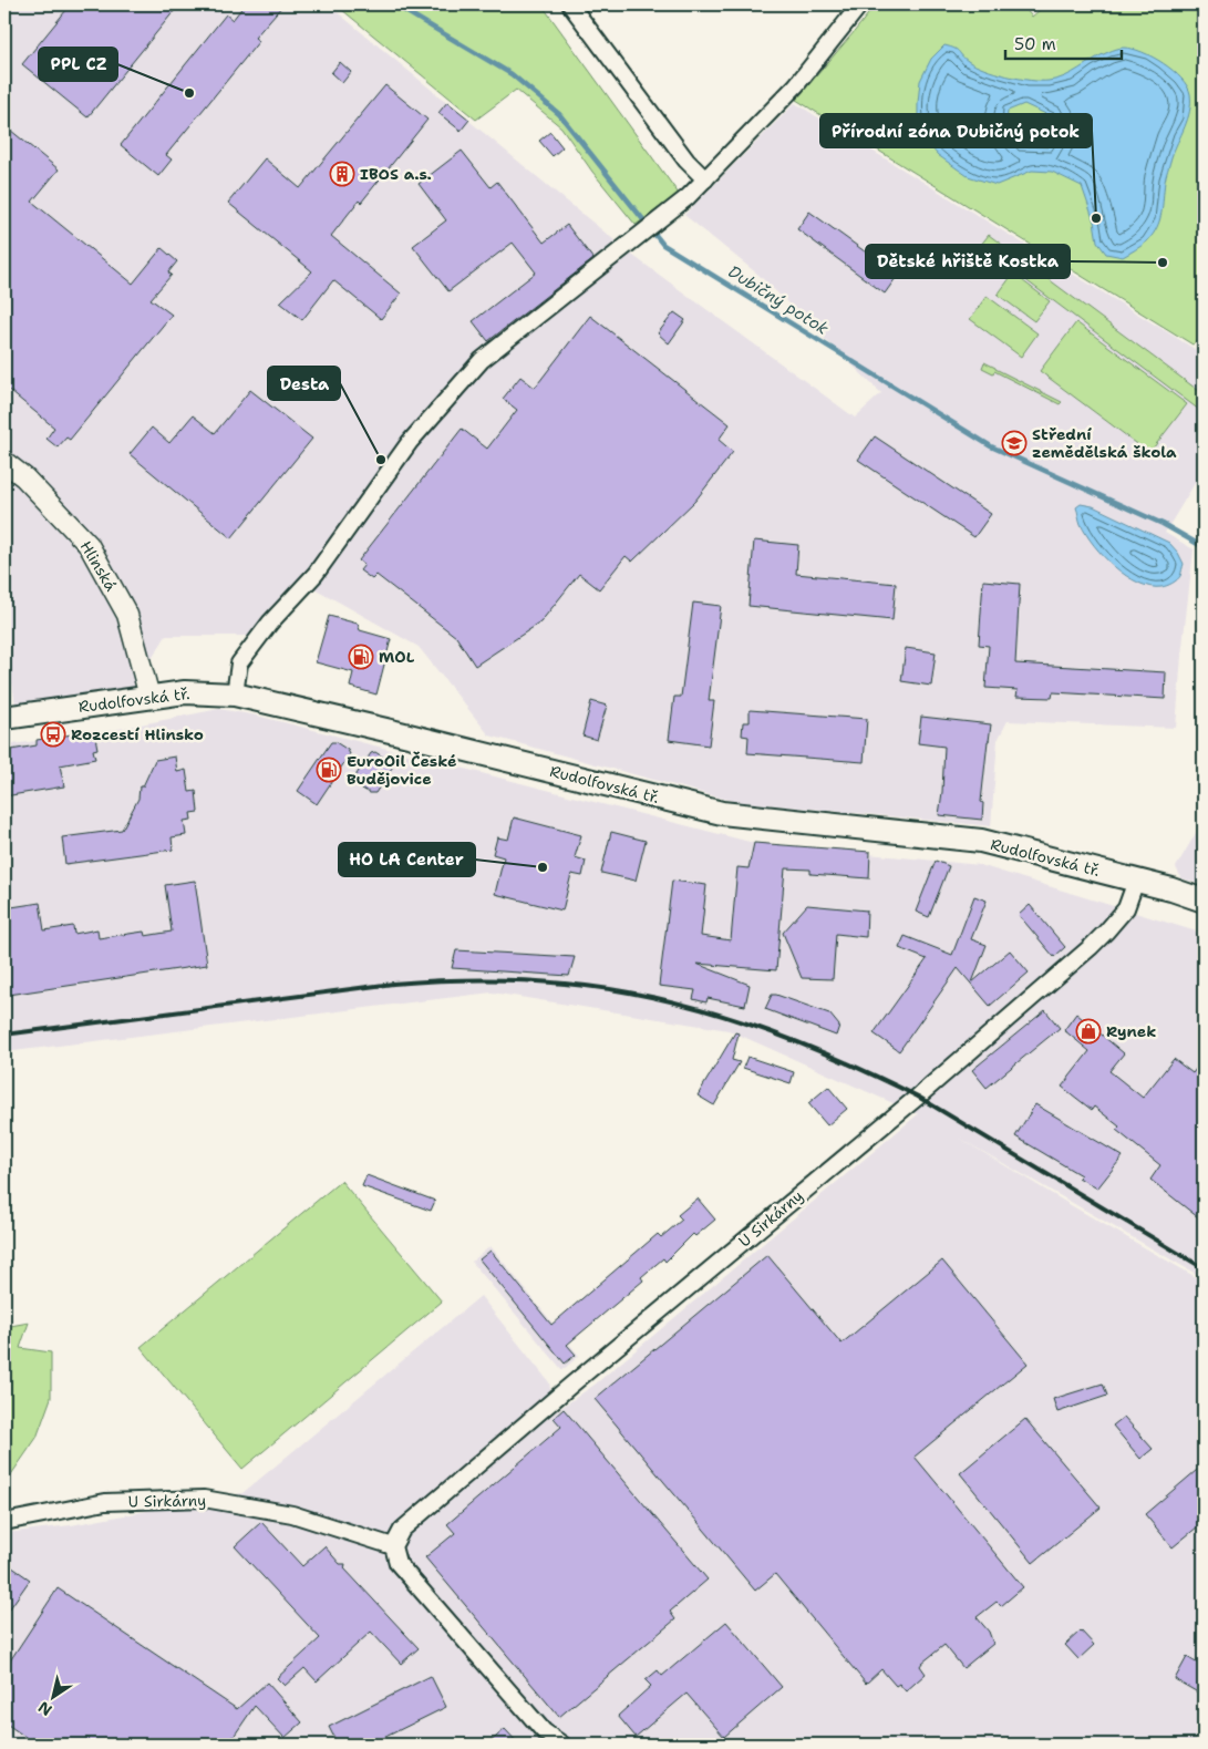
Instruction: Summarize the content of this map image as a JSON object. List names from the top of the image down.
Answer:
{
  "streets": {
    "main road": ["Rudolfovská tř."],
    "street": ["Hlinská", "U Sirkárny"]
  },
  "crossings": [
    ["Hlinská", "Rudolfovská tř."],
    ["Rudolfovská tř.", "U Sirkárny"]
  ],
  "water": ["Dubičný potok"],
  "places": {
    "other": [
      "PPL CZ",
      "Přírodní zóna Dubičný potok",
      "Dětské hřiště Kostka",
      "Desta",
      "HO LA Center"
    ],
    "building": ["IBOS a.s."],
    "school or university": ["Střední zemědělská škola"],
    "fuel station": ["MOL", "EuroOil České Budějovice"],
    "bus stop": ["Rozcestí Hlinsko"],
    "shop": ["Rynek"]
  },
  "scale_bar": "50 m",
  "north": "bottom left"
}
